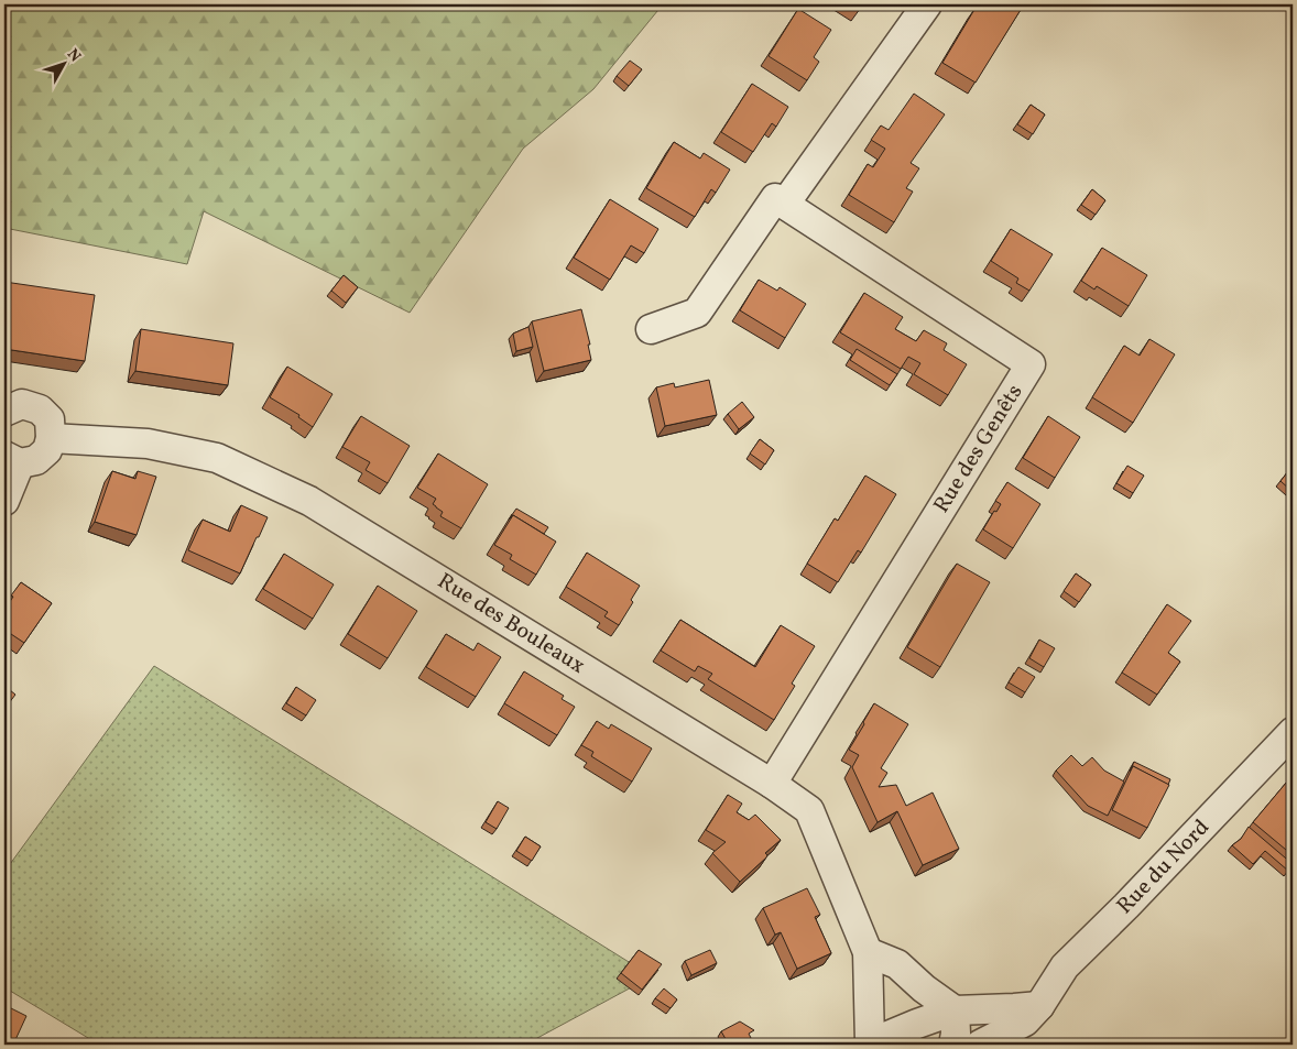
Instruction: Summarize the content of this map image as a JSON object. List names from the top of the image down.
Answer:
{
  "streets": {
    "street": ["Rue des Genêts", "Rue des Bouleaux", "Rue du Nord"]
  },
  "crossings": [
    ["Rue des Genêts", "Rue des Bouleaux"]
  ],
  "north": "top right"
}
